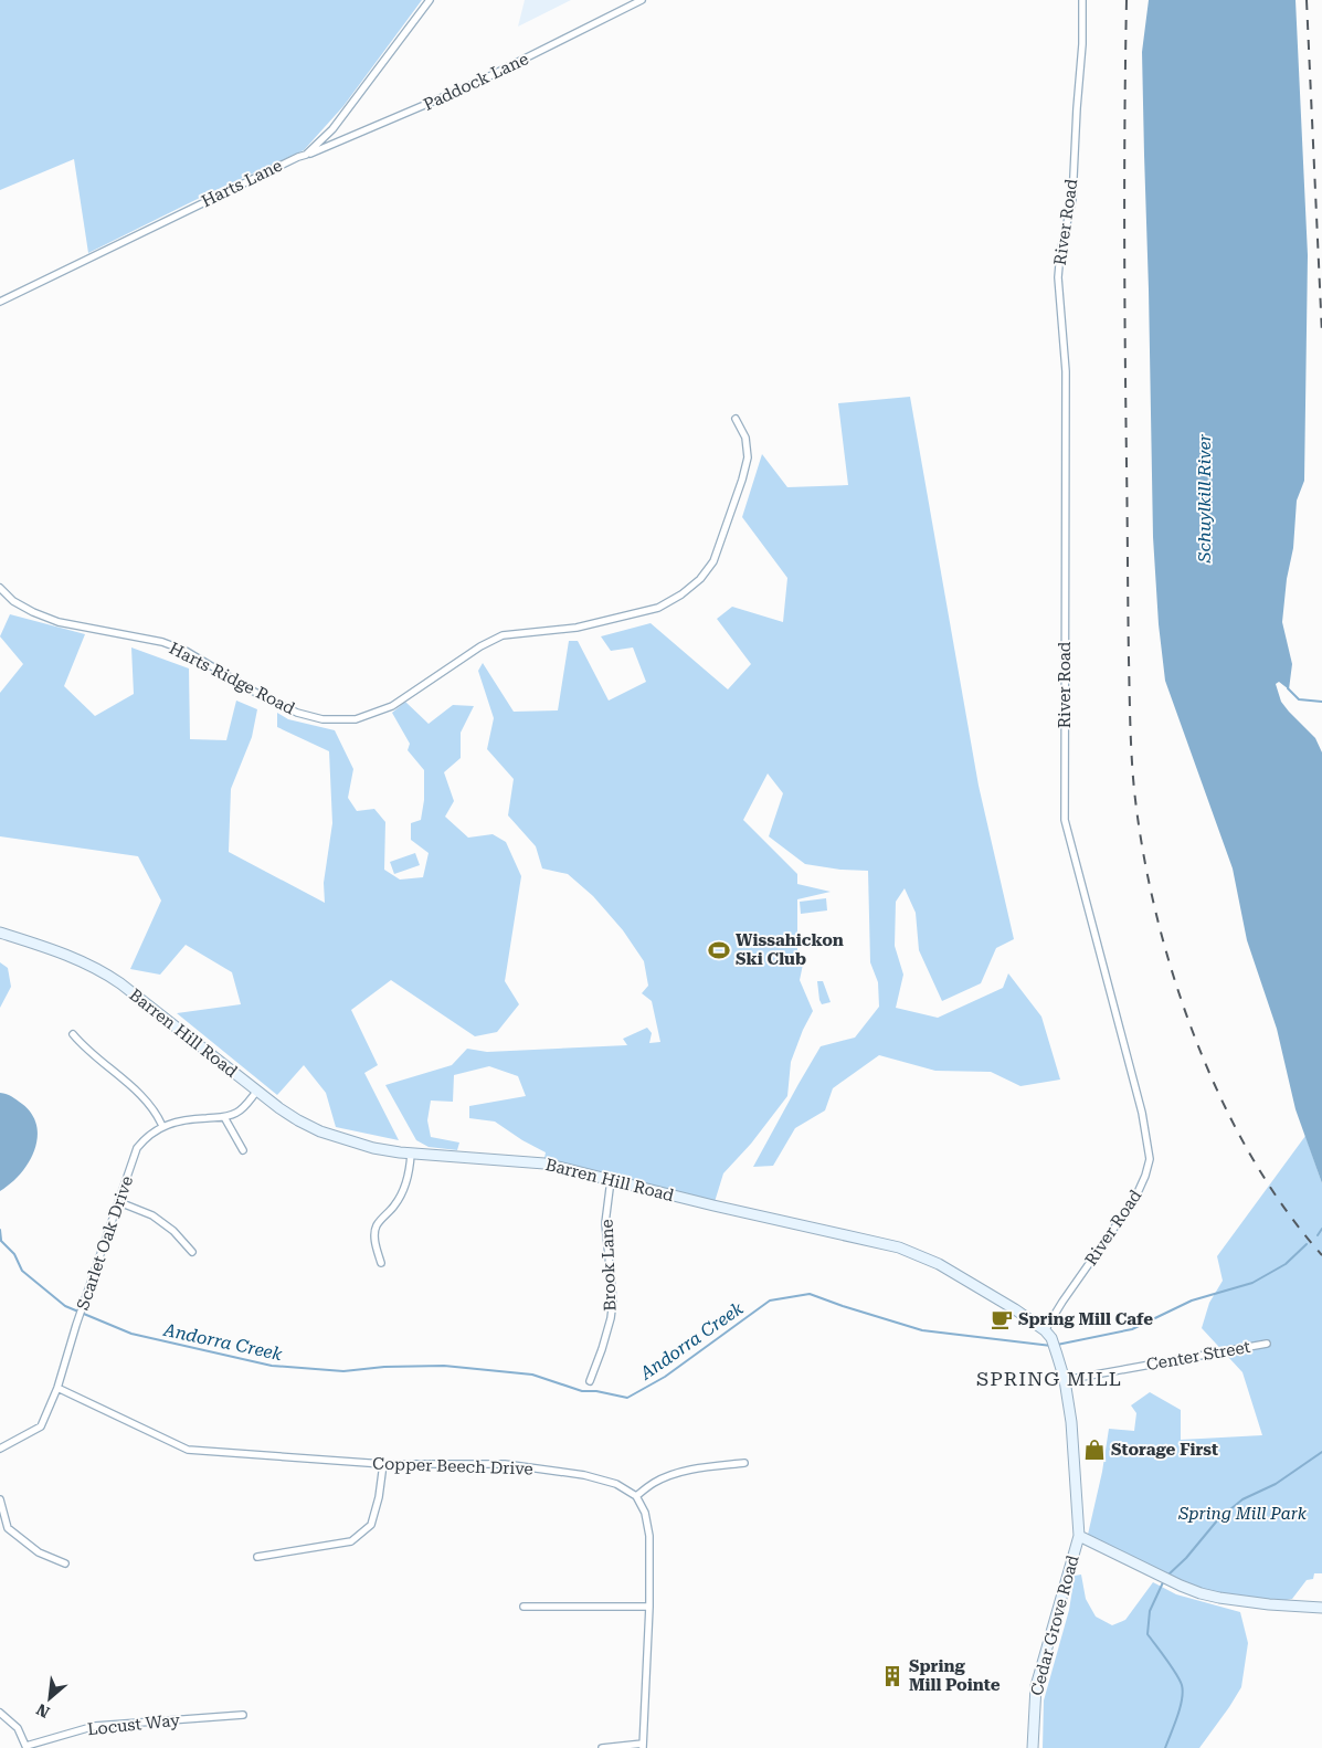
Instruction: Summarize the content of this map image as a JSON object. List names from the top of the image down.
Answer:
{
  "streets": {
    "street": [
      "Paddock Lane",
      "Harts Lane",
      "River Road",
      "Harts Ridge Road",
      "Barren Hill Road",
      "Scarlet Oak Drive",
      "Brook Lane",
      "Center Street",
      "Copper Beech Drive",
      "Cedar Grove Road",
      "Locust Way"
    ]
  },
  "crossings": [
    ["Paddock Lane", "Harts Lane"],
    ["River Road", "Barren Hill Road"],
    ["Barren Hill Road", "Scarlet Oak Drive"],
    ["Barren Hill Road", "Brook Lane"],
    ["Barren Hill Road", "Center Street"],
    ["Barren Hill Road", "Cedar Grove Road"],
    ["Scarlet Oak Drive", "Copper Beech Drive"]
  ],
  "districts": ["SPRING MILL"],
  "water": ["Schuylkill River", "Andorra Creek"],
  "parks": ["Spring Mill Park"],
  "places": {
    "sports": ["Wissahickon Ski Club"],
    "cafe": ["Spring Mill Cafe"],
    "shop": ["Storage First"],
    "building": ["Spring Mill Pointe"]
  },
  "north": "bottom left"
}
